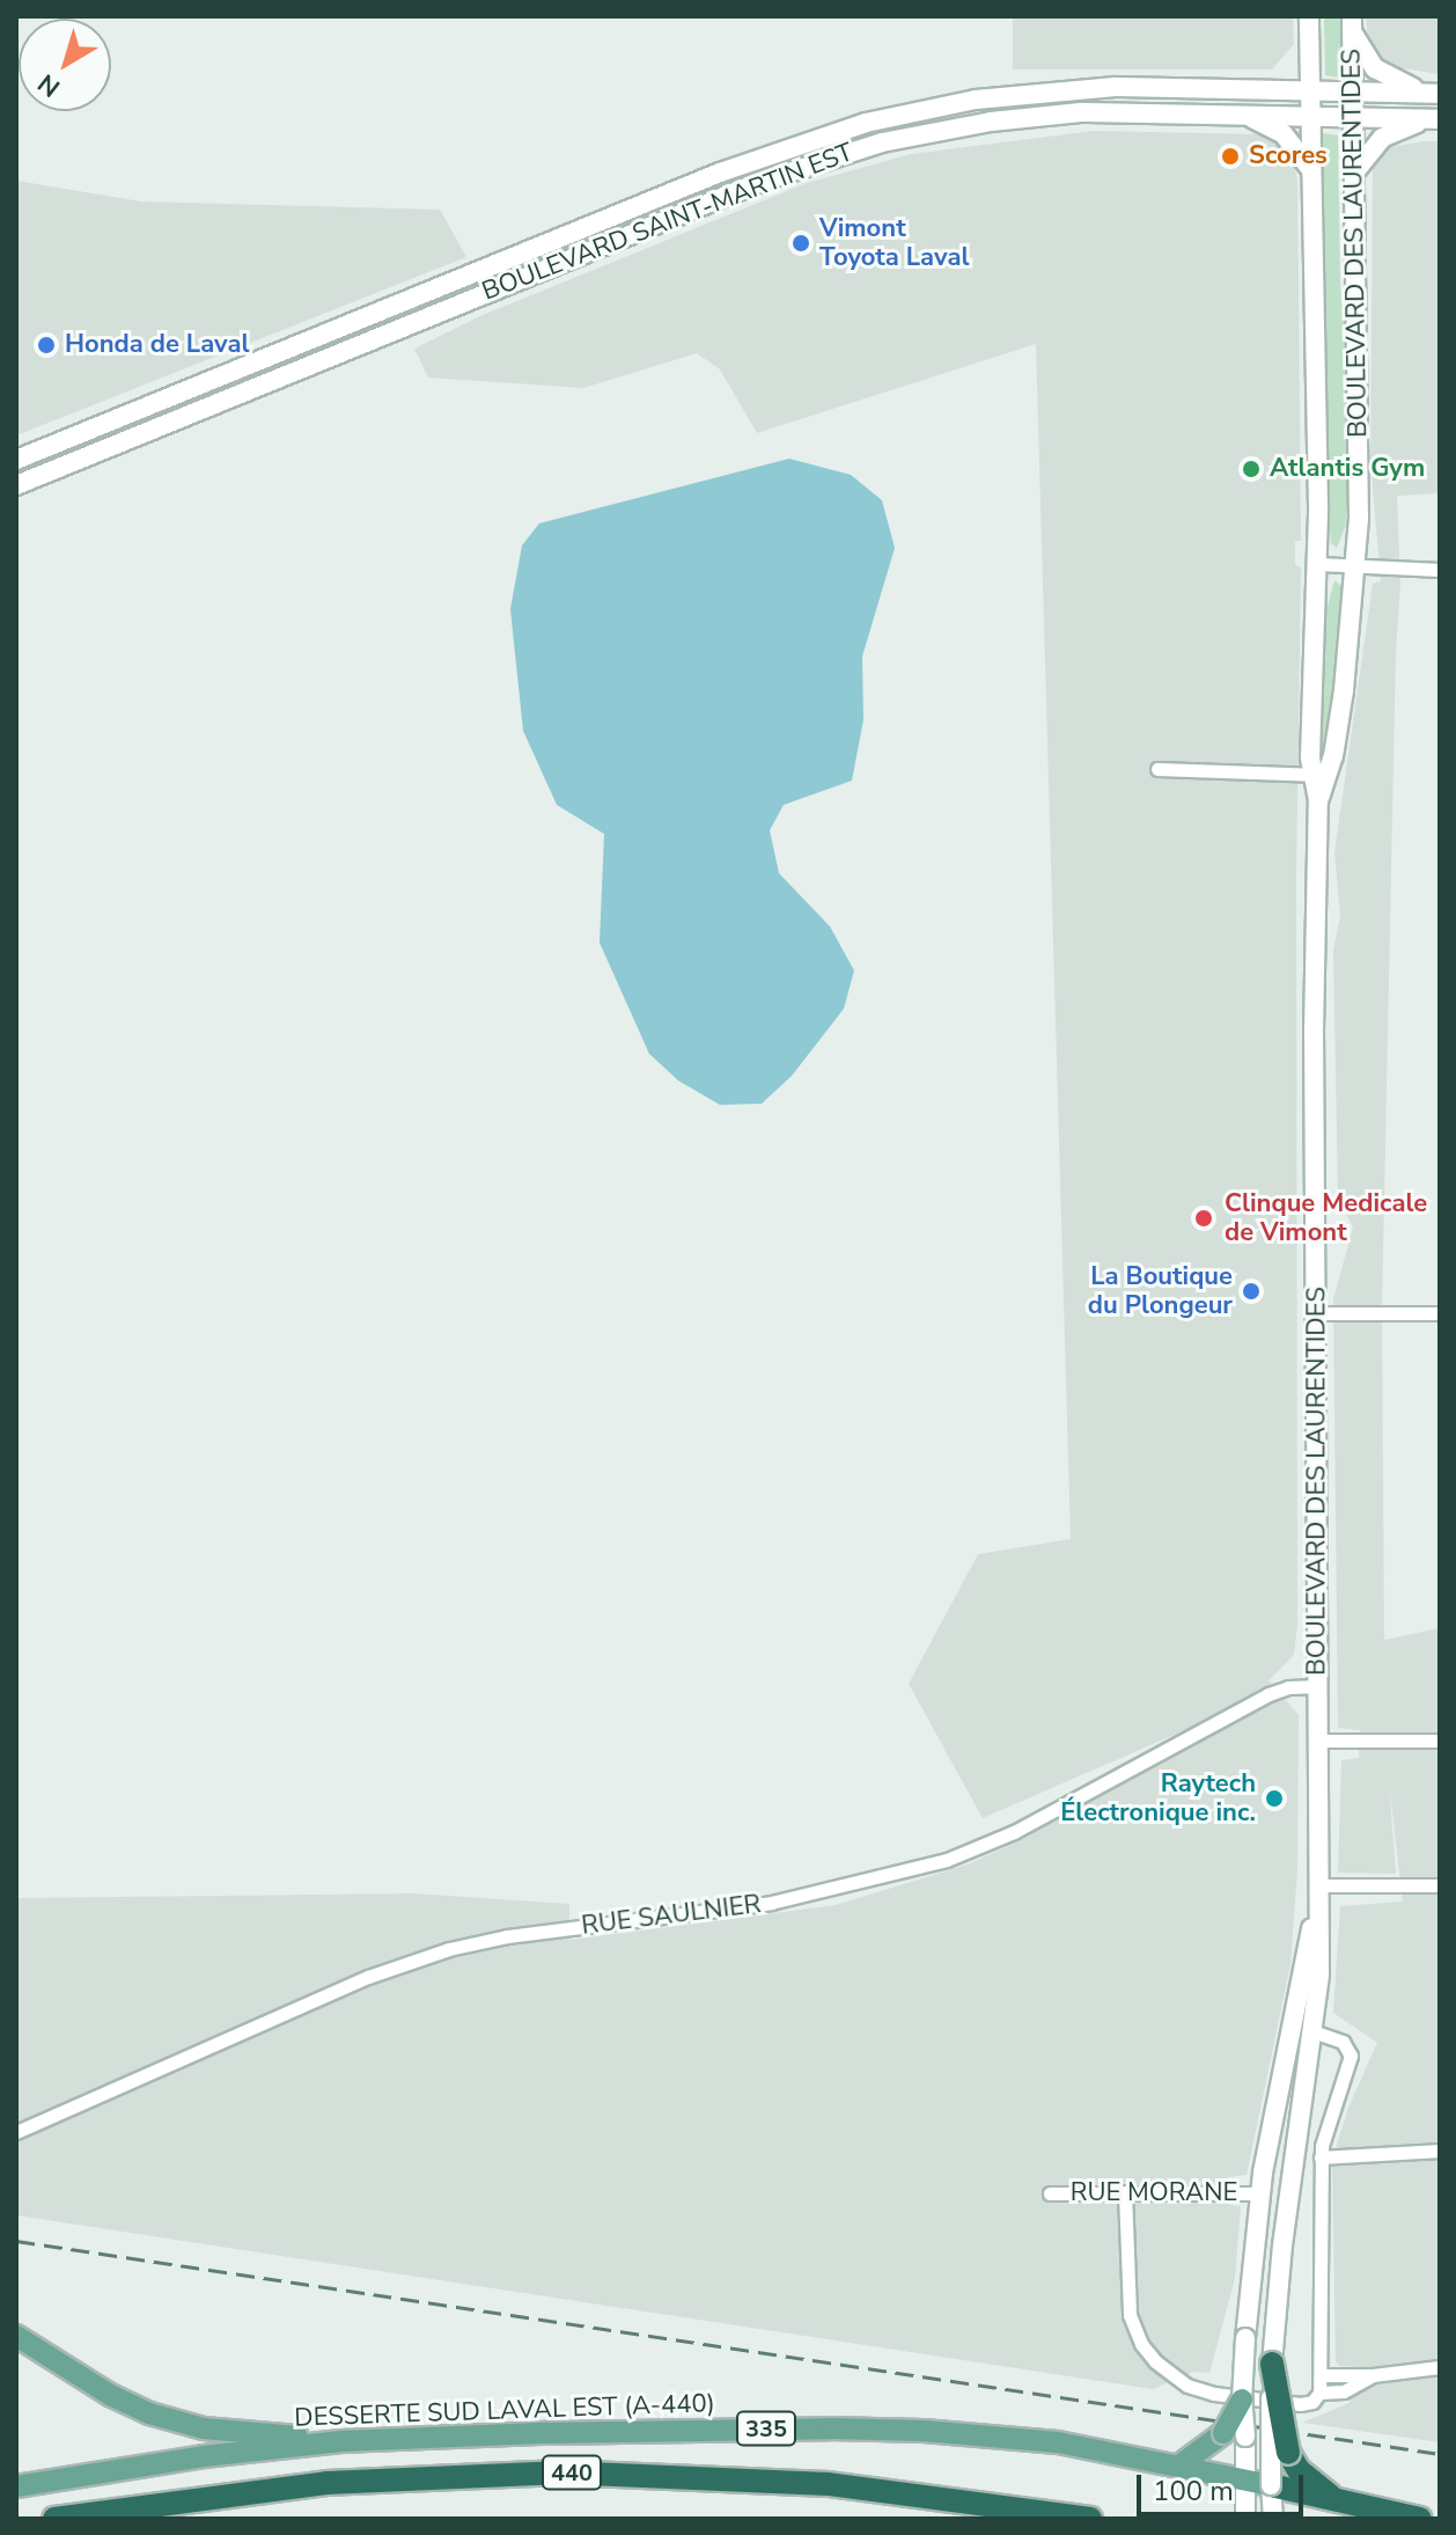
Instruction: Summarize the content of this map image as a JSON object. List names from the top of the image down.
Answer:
{
  "streets": {
    "highway": ["440"],
    "main road": [
      "BOULEVARD SAINT-MARTIN EST",
      "BOULEVARD DES LAURENTIDES",
      "DESSERTE SUD LAVAL EST (A-440)",
      "335"
    ],
    "street": ["RUE SAULNIER", "RUE MORANE"]
  },
  "crossings": [
    ["BOULEVARD SAINT-MARTIN EST", "BOULEVARD DES LAURENTIDES"],
    ["BOULEVARD DES LAURENTIDES", "RUE SAULNIER"],
    ["BOULEVARD DES LAURENTIDES", "RUE MORANE"],
    ["BOULEVARD DES LAURENTIDES", "DESSERTE SUD LAVAL EST (A-440)"]
  ],
  "places": [
    "Scores",
    "Vimont Toyota Laval",
    "Honda de Laval",
    "Atlantis Gym",
    "Clinque Medicale de Vimont",
    "La Boutique du Plongeur",
    "Raytech Électronique inc."
  ],
  "scale_bar": "100 m",
  "north": "bottom left"
}
